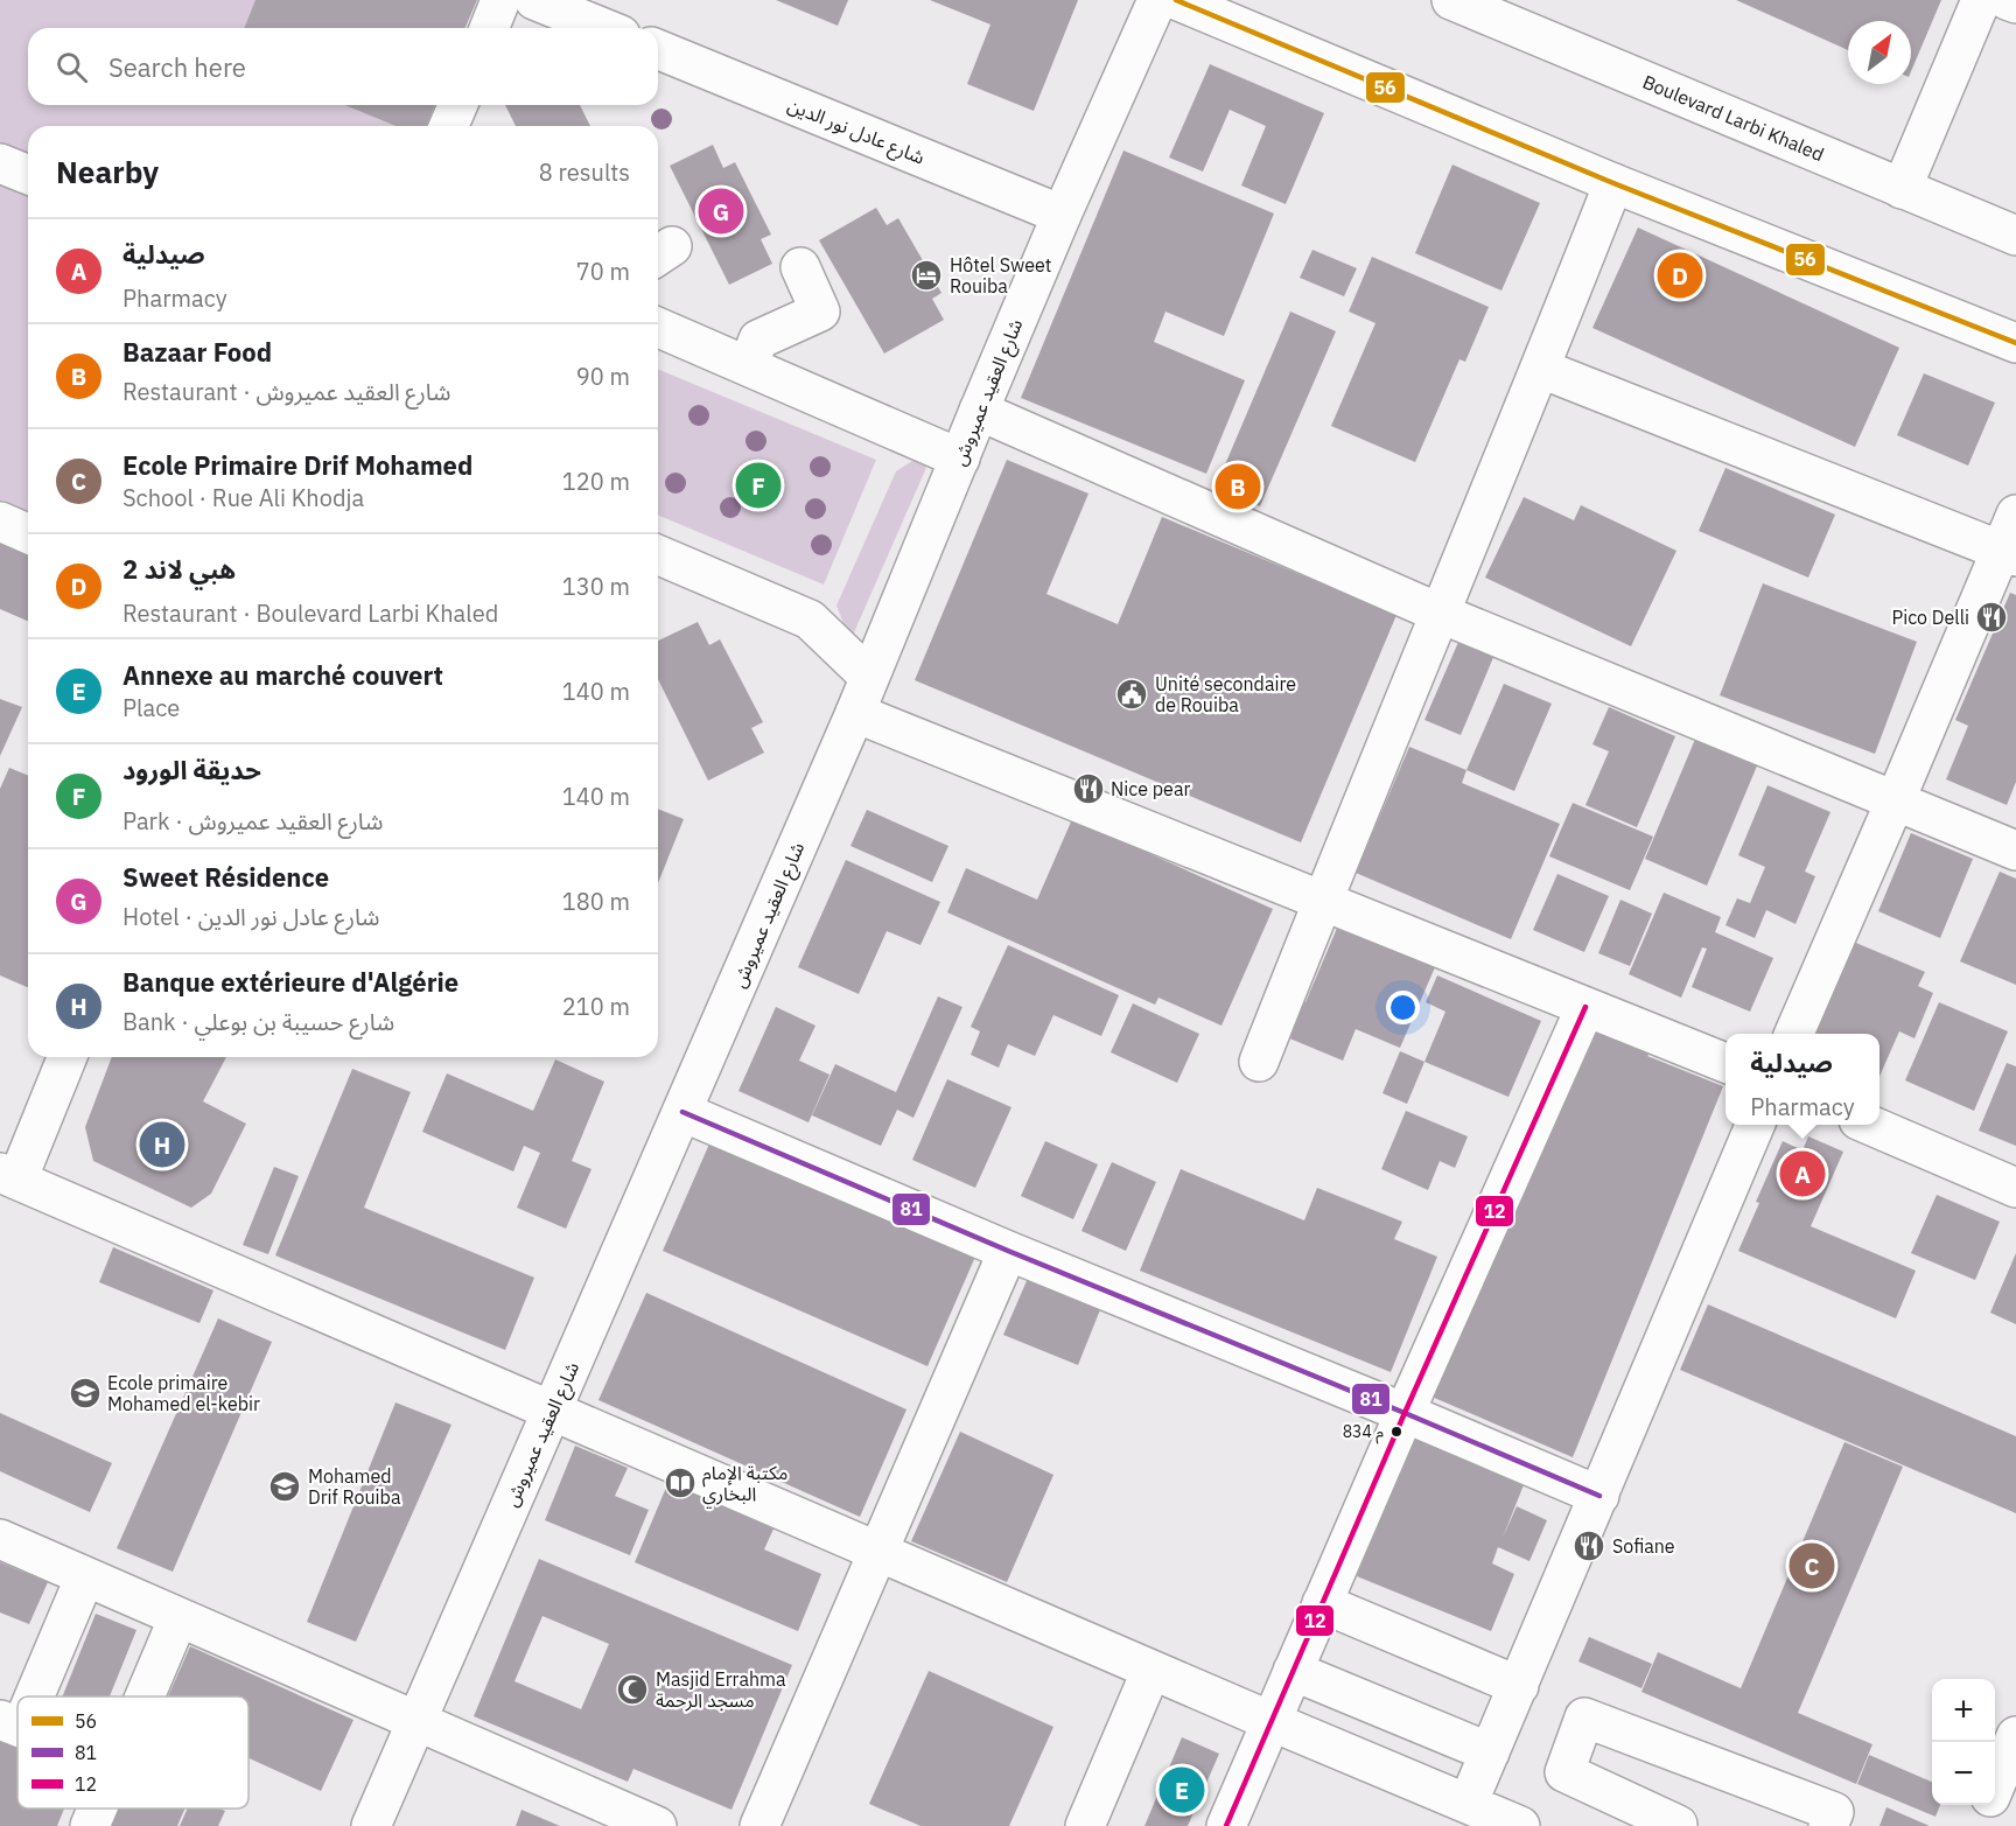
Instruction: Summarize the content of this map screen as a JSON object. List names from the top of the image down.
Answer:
{
  "streets": {
    "street": ["Boulevard Larbi Khaled", "شارع عادل نور الدين", "شارع العقيد عميروش"]
  },
  "crossings": [
    ["شارع عادل نور الدين", "شارع العقيد عميروش"]
  ],
  "places": {
    "hotel": ["Hôtel Sweet Rouiba"],
    "restaurant": ["Pico Delli", "Nice pear", "Sofiane"],
    "public building": ["Unité secondaire de Rouiba"],
    "school or university": ["Ecole primaire Mohamed el-kebir", "Mohamed Drif Rouiba"],
    "other": ["م 834"],
    "library": ["مكتبة الإمام البخاري"],
    "mosque": ["Masjid Errahma مسجد الرحمة"]
  },
  "lines": ["transit line 56", "transit line 12", "transit line 81"],
  "legend": ["56", "81", "12"],
  "north": "top right",
  "page": {
    "search": "Search here",
    "heading": ["Nearby", "8 results"],
    "pins": [
      "G",
      "D",
      "F",
      "B",
      "H",
      "A",
      "C",
      "E"
    ],
    "list": [
      {
        "mark": "A",
        "name": "صيدلية",
        "note": "Pharmacy",
        "value": "70 m"
      },
      {
        "mark": "B",
        "name": "Bazaar Food",
        "note": "Restaurant · شارع العقيد عميروش",
        "value": "90 m"
      },
      {
        "mark": "C",
        "name": "Ecole Primaire Drif Mohamed",
        "note": "School · Rue Ali Khodja",
        "value": "120 m"
      },
      {
        "mark": "D",
        "name": "هبي لاند 2",
        "note": "Restaurant · Boulevard Larbi Khaled",
        "value": "130 m"
      },
      {
        "mark": "E",
        "name": "Annexe au marché couvert",
        "note": "Place",
        "value": "140 m"
      },
      {
        "mark": "F",
        "name": "حديقة الورود",
        "note": "Park · شارع العقيد عميروش",
        "value": "140 m"
      },
      {
        "mark": "G",
        "name": "Sweet Résidence",
        "note": "Hotel · شارع عادل نور الدين",
        "value": "180 m"
      },
      {
        "mark": "H",
        "name": "Banque extérieure d'Algérie",
        "note": "Bank · شارع حسيبة بن بوعلي",
        "value": "210 m"
      }
    ],
    "popup": ["صيدلية", "Pharmacy"],
    "map_buttons": ["+", "−"]
  }
}
